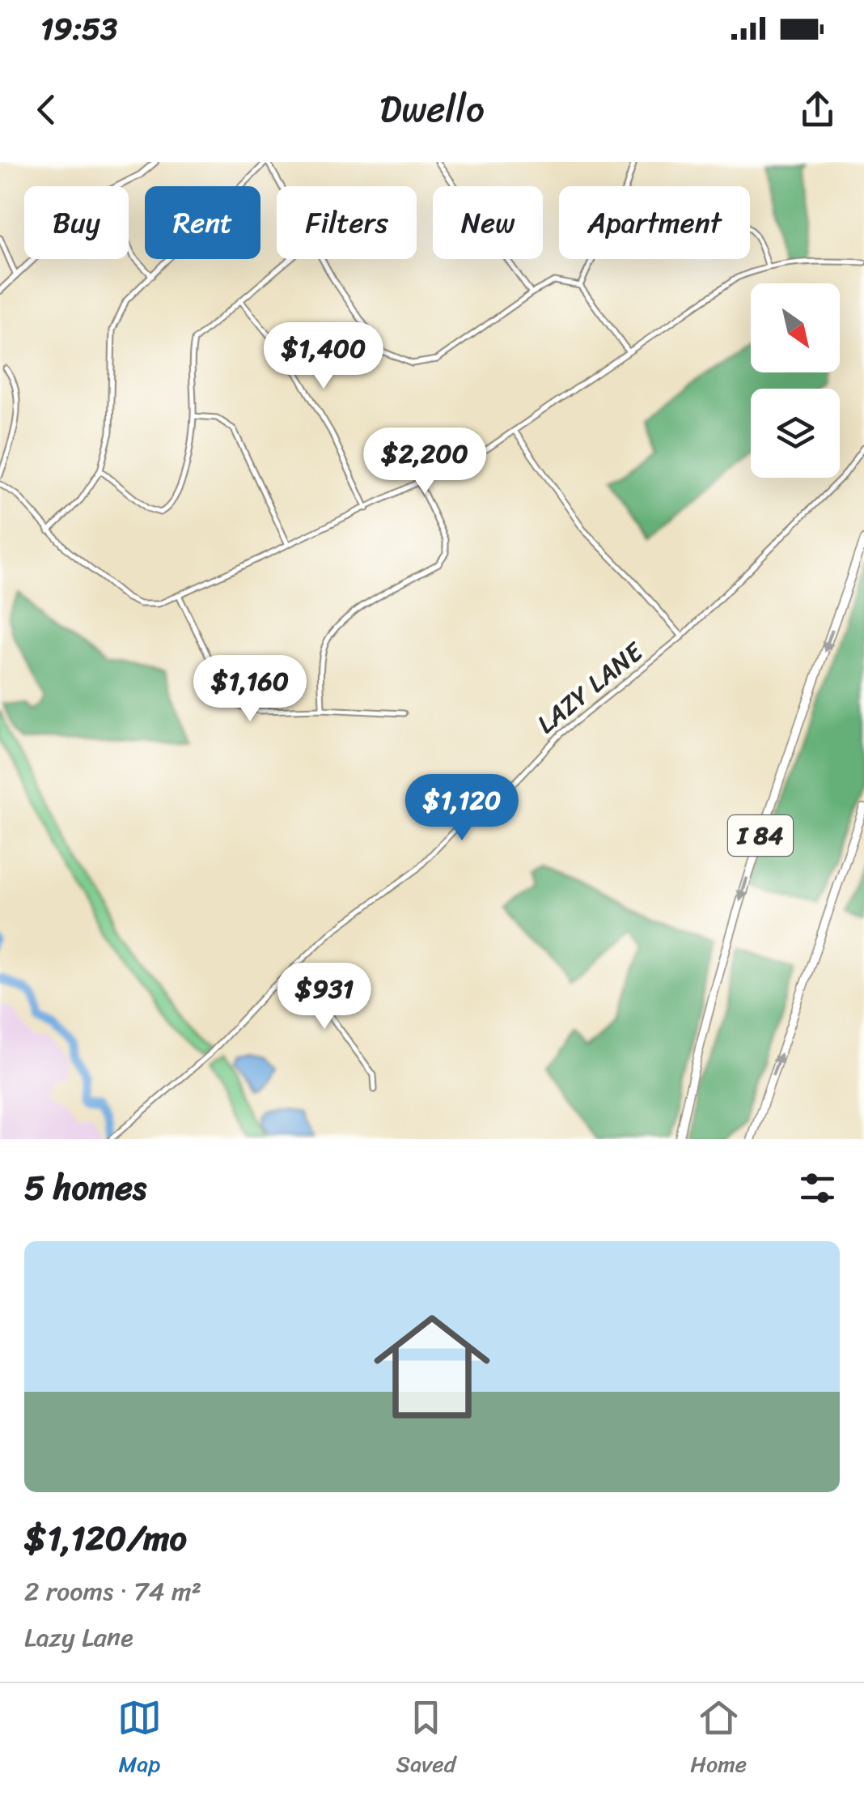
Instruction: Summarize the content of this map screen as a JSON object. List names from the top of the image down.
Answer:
{
  "streets": {
    "highway": ["I 84"],
    "street": ["LAZY LANE"]
  },
  "north": "bottom right",
  "page": {
    "status": "19:53",
    "header": "Dwello",
    "chip": [
      "Buy",
      "Rent",
      "Filters",
      "New",
      "Apartment"
    ],
    "price": [
      "$1,400",
      "$2,200",
      "$1,160",
      "$1,120",
      "$931"
    ],
    "heading": "5 homes",
    "list": [
      {
        "name": "$1,120/mo",
        "note": "2 rooms · 74 m² · Lazy Lane"
      }
    ],
    "tabs": ["Map", "Saved", "Home"]
  }
}
